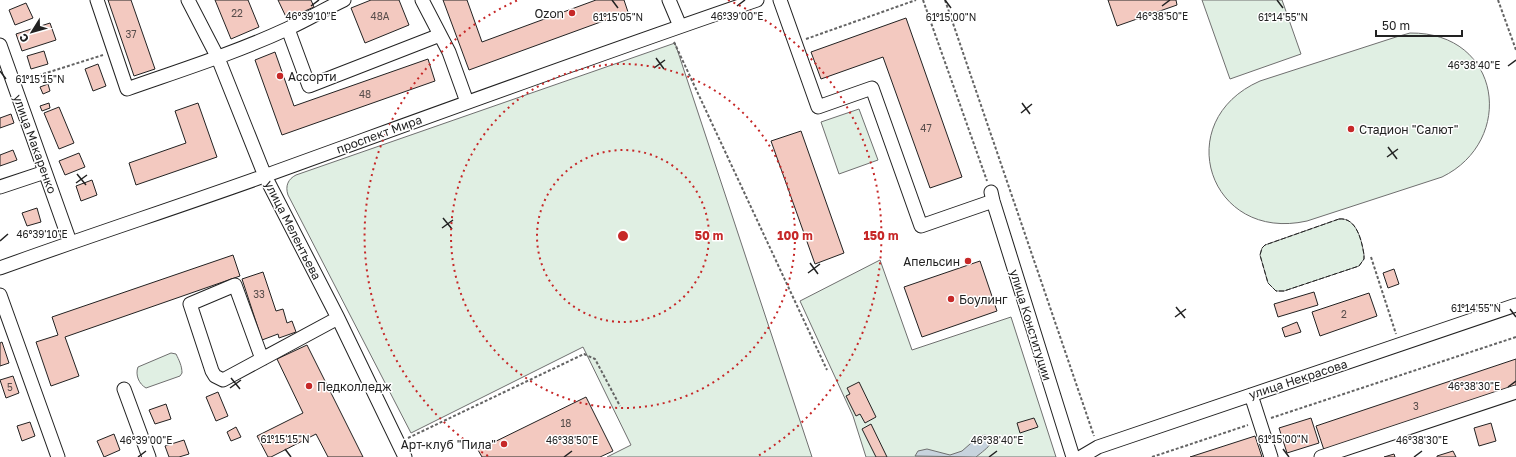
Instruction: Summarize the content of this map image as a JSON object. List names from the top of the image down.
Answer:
{
  "streets": {
    "street": [
      "проспект Мира",
      "улица Макаренко",
      "улица Мелентьева",
      "улица Конституции",
      "улица Некрасова"
    ]
  },
  "crossings": [
    ["проспект Мира", "улица Макаренко"],
    ["проспект Мира", "улица Мелентьева"]
  ],
  "places": [
    "Ozon",
    "Ассорти",
    "Стадион \"Салют\"",
    "Апельсин",
    "Боулинг",
    "Педколледж",
    "Арт-клуб \"Пила\""
  ],
  "house_numbers": [
    "22",
    "48А",
    "37",
    "48",
    "47",
    "33",
    "2",
    "5",
    "3",
    "18"
  ],
  "scale_bar": "50 m",
  "north": "bottom left",
  "coordinates": [
    "46°39'10\"E",
    "46°39'00\"E",
    "46°38'50\"E",
    "61°15'05\"N",
    "61°15'00\"N",
    "61°14'55\"N",
    "46°38'40\"E",
    "61°15'15\"N",
    "46°38'30\"E"
  ],
  "rings": ["50 m", "100 m", "150 m"]
}
